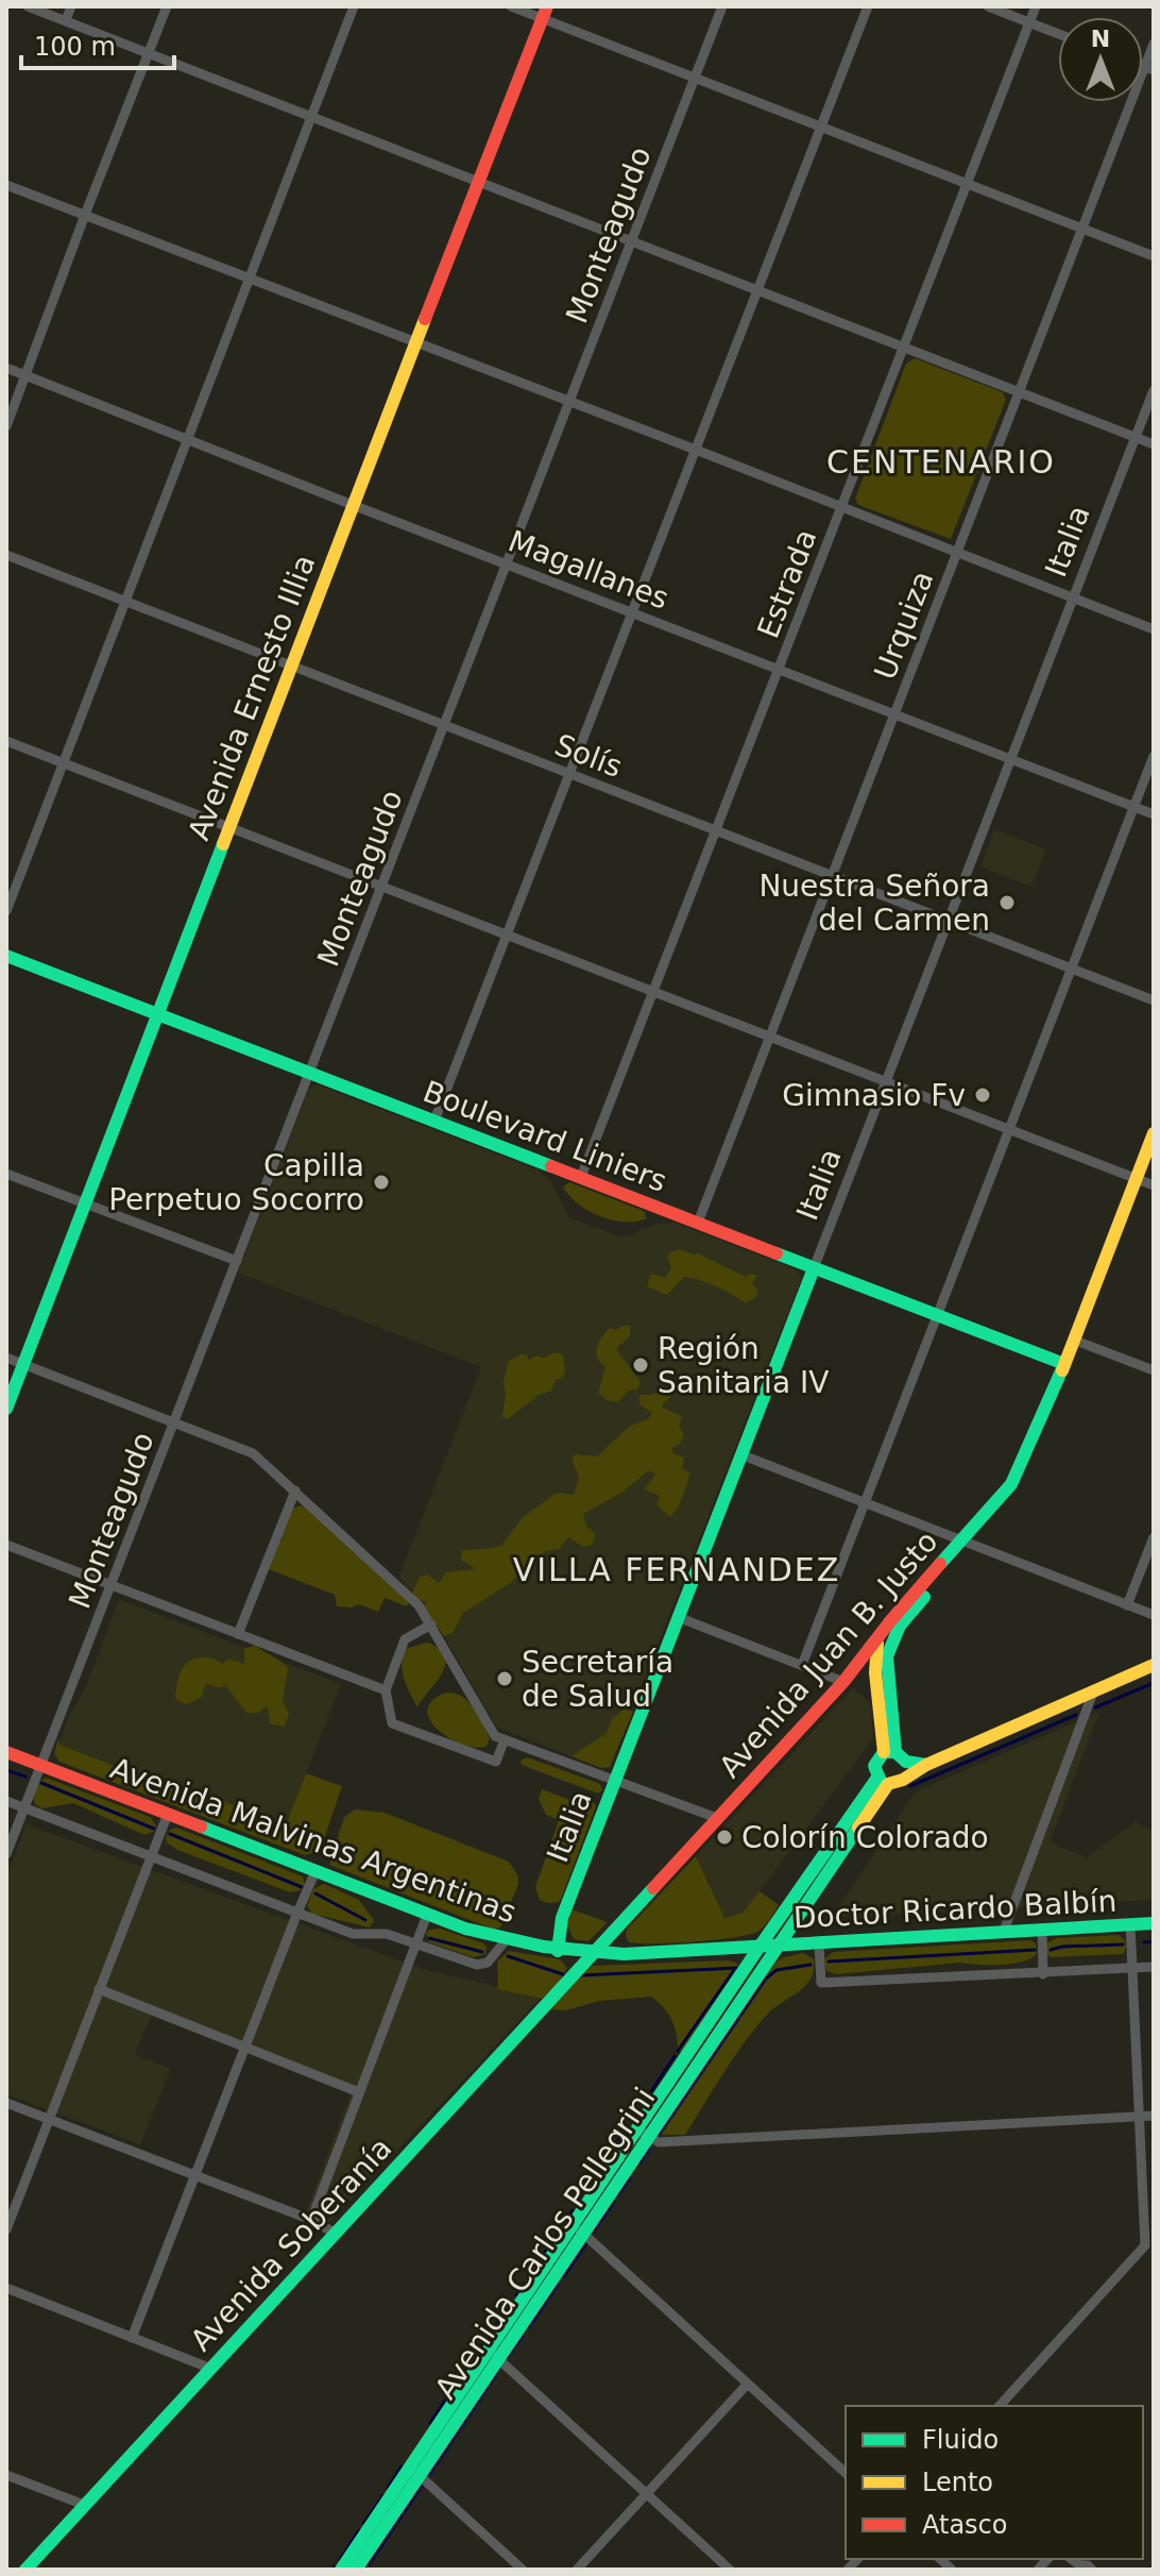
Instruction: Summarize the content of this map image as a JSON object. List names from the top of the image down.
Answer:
{
  "streets": {
    "main road": [
      "Italia",
      "Avenida Ernesto Illia",
      "Boulevard Liniers",
      "Avenida Juan B. Justo",
      "Avenida Malvinas Argentinas",
      "Doctor Ricardo Balbín",
      "Avenida Carlos Pellegrini",
      "Avenida Soberanía"
    ],
    "street": [
      "Monteagudo",
      "Magallanes",
      "Estrada",
      "Urquiza",
      "Solís"
    ]
  },
  "crossings": [
    ["Monteagudo", "Magallanes"],
    ["Monteagudo", "Solís"],
    ["Monteagudo", "Boulevard Liniers"],
    ["Monteagudo", "Avenida Malvinas Argentinas"],
    ["Italia", "Magallanes"],
    ["Italia", "Solís"],
    ["Italia", "Boulevard Liniers"],
    ["Italia", "Avenida Malvinas Argentinas"],
    ["Magallanes", "Estrada"],
    ["Magallanes", "Urquiza"],
    ["Magallanes", "Avenida Ernesto Illia"],
    ["Estrada", "Solís"],
    ["Estrada", "Boulevard Liniers"],
    ["Urquiza", "Solís"],
    ["Urquiza", "Boulevard Liniers"],
    ["Avenida Ernesto Illia", "Solís"],
    ["Avenida Ernesto Illia", "Boulevard Liniers"],
    ["Boulevard Liniers", "Avenida Juan B. Justo"],
    ["Avenida Juan B. Justo", "Avenida Malvinas Argentinas"],
    ["Avenida Juan B. Justo", "Avenida Soberanía"],
    ["Avenida Malvinas Argentinas", "Doctor Ricardo Balbín"],
    ["Avenida Malvinas Argentinas", "Avenida Carlos Pellegrini"],
    ["Avenida Malvinas Argentinas", "Avenida Soberanía"],
    ["Doctor Ricardo Balbín", "Avenida Carlos Pellegrini"]
  ],
  "districts": ["CENTENARIO", "VILLA FERNANDEZ"],
  "places": [
    "Nuestra Señora del Carmen",
    "Gimnasio Fv",
    "Capilla Perpetuo Socorro",
    "Región Sanitaria IV",
    "Secretaría de Salud",
    "Colorín Colorado"
  ],
  "legend": ["Fluido", "Lento", "Atasco"],
  "scale_bar": "100 m",
  "north": "top"
}
